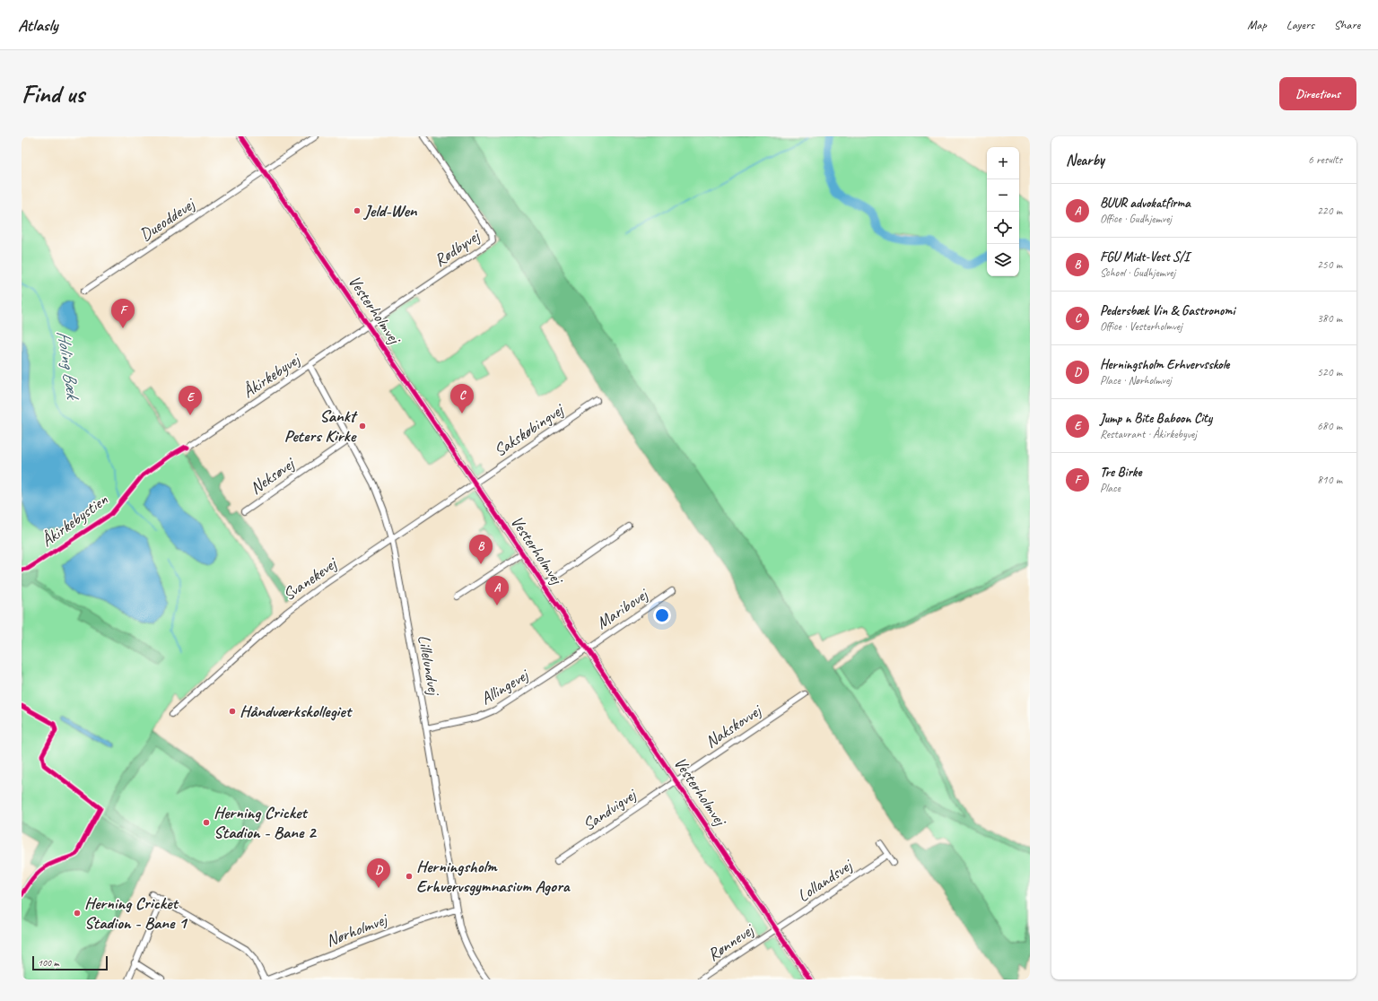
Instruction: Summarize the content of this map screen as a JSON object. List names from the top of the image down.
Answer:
{
  "streets": {
    "street": [
      "Dueoddevej",
      "Rødbyvej",
      "Vesterholmvej",
      "Åkirkebyvej",
      "Sakskøbingvej",
      "Neksøvej",
      "Svanekevej",
      "Maribovej",
      "Lillelundvej",
      "Allingevej",
      "Nakskovvej",
      "Sandvigvej",
      "Lollandsvej",
      "Nørholmvej",
      "Rønnevej"
    ],
    "cycle path": ["Åkirkebystien"]
  },
  "crossings": [
    ["Dueoddevej", "Vesterholmvej"],
    ["Rødbyvej", "Vesterholmvej"],
    ["Rødbyvej", "Åkirkebyvej"],
    ["Vesterholmvej", "Åkirkebyvej"],
    ["Vesterholmvej", "Sakskøbingvej"],
    ["Vesterholmvej", "Svanekevej"],
    ["Vesterholmvej", "Maribovej"],
    ["Vesterholmvej", "Allingevej"],
    ["Vesterholmvej", "Nakskovvej"],
    ["Vesterholmvej", "Sandvigvej"],
    ["Vesterholmvej", "Lollandsvej"],
    ["Vesterholmvej", "Rønnevej"],
    ["Åkirkebyvej", "Lillelundvej"],
    ["Sakskøbingvej", "Svanekevej"],
    ["Neksøvej", "Lillelundvej"],
    ["Svanekevej", "Lillelundvej"],
    ["Maribovej", "Allingevej"],
    ["Lillelundvej", "Allingevej"],
    ["Lillelundvej", "Nørholmvej"],
    ["Nakskovvej", "Sandvigvej"],
    ["Lollandsvej", "Rønnevej"]
  ],
  "water": ["Holing Bæk"],
  "places": [
    "Jeld-Wen",
    "Sankt Peters Kirke",
    "Håndværkskollegiet",
    "Herning Cricket Stadion - Bane 2",
    "Herningsholm Erhvervsgymnasium Agora",
    "Herning Cricket Stadion - Bane 1"
  ],
  "scale_bar": "100 m",
  "page": {
    "header": "Atlasly",
    "nav": ["Map", "Layers", "Share"],
    "buttons": "Directions",
    "title": "Find us",
    "heading": ["Nearby", "6 results"],
    "map_buttons": ["+", "−"],
    "list": [
      {
        "mark": "A",
        "name": "BUUR advokatfirma",
        "note": "Office · Gudhjemvej",
        "value": "220 m"
      },
      {
        "mark": "B",
        "name": "FGU Midt-Vest S/I",
        "note": "School · Gudhjemvej",
        "value": "250 m"
      },
      {
        "mark": "C",
        "name": "Pedersbæk Vin & Gastronomi",
        "note": "Office · Vesterholmvej",
        "value": "380 m"
      },
      {
        "mark": "D",
        "name": "Herningsholm Erhvervsskole",
        "note": "Place · Nørholmvej",
        "value": "520 m"
      },
      {
        "mark": "E",
        "name": "Jump n Bite Baboon City",
        "note": "Restaurant · Åkirkebyvej",
        "value": "680 m"
      },
      {
        "mark": "F",
        "name": "Tre Birke",
        "note": "Place",
        "value": "810 m"
      }
    ],
    "pins": [
      "F",
      "C",
      "E",
      "B",
      "A",
      "D"
    ],
    "scale": "100 m"
  }
}
